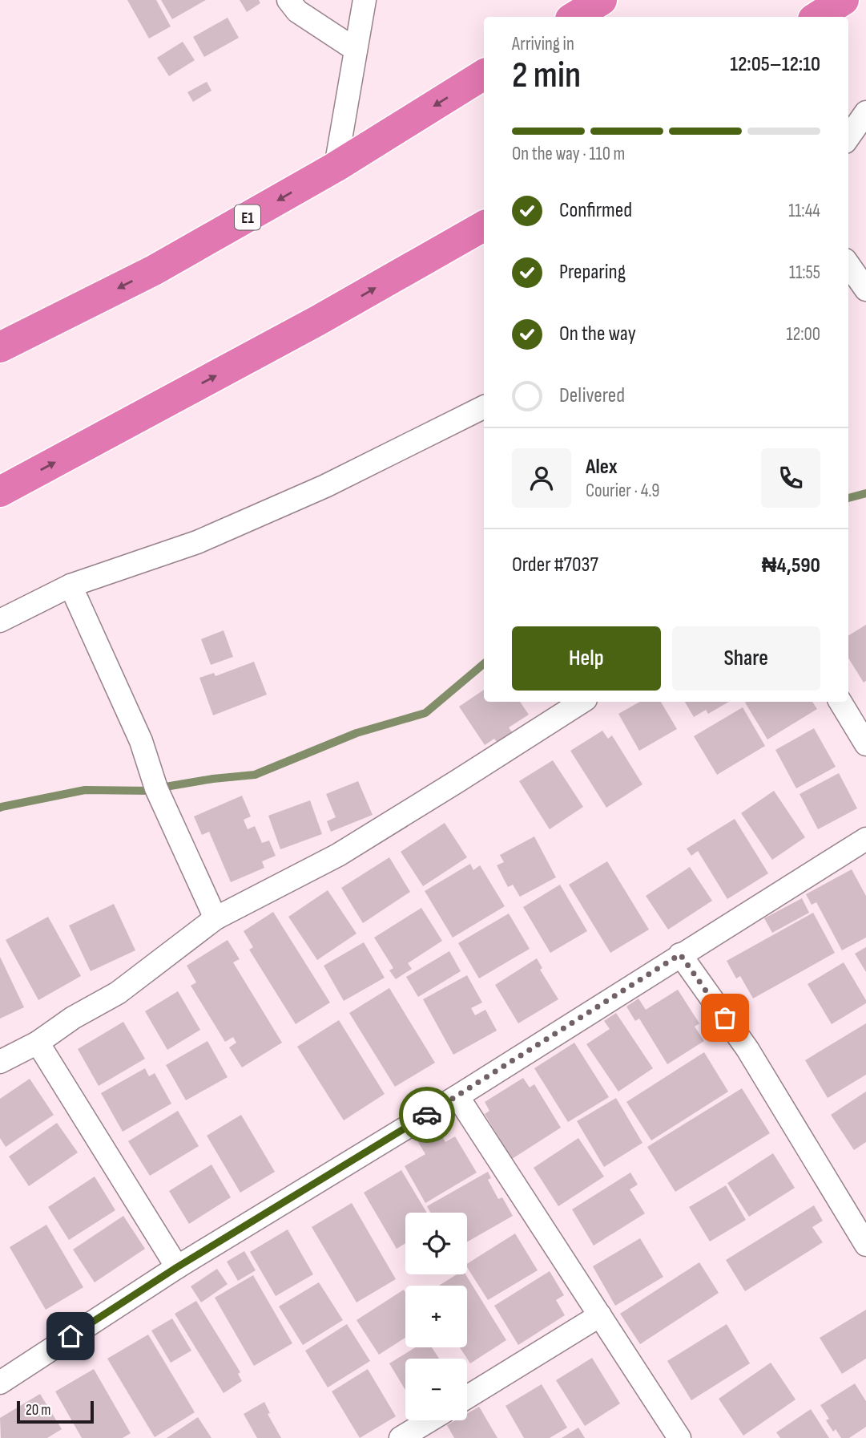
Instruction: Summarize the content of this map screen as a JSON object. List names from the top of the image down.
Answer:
{
  "streets": {
    "highway": ["E1"]
  },
  "scale_bar": "20 m",
  "page": {
    "heading": ["2 min", "Arriving in", "12:05–12:10"],
    "panel": [
      "Alex",
      "Courier · 4.9",
      "Order #7037",
      "₦4,590"
    ],
    "bar": "On the way · 110 m",
    "list": [
      ["Confirmed", "11:44"],
      ["Preparing", "11:55"],
      ["On the way", "12:00"],
      "Delivered"
    ],
    "buttons": ["Help", "Share"],
    "map_buttons": ["+", "−"],
    "scale": "20 m"
  }
}
